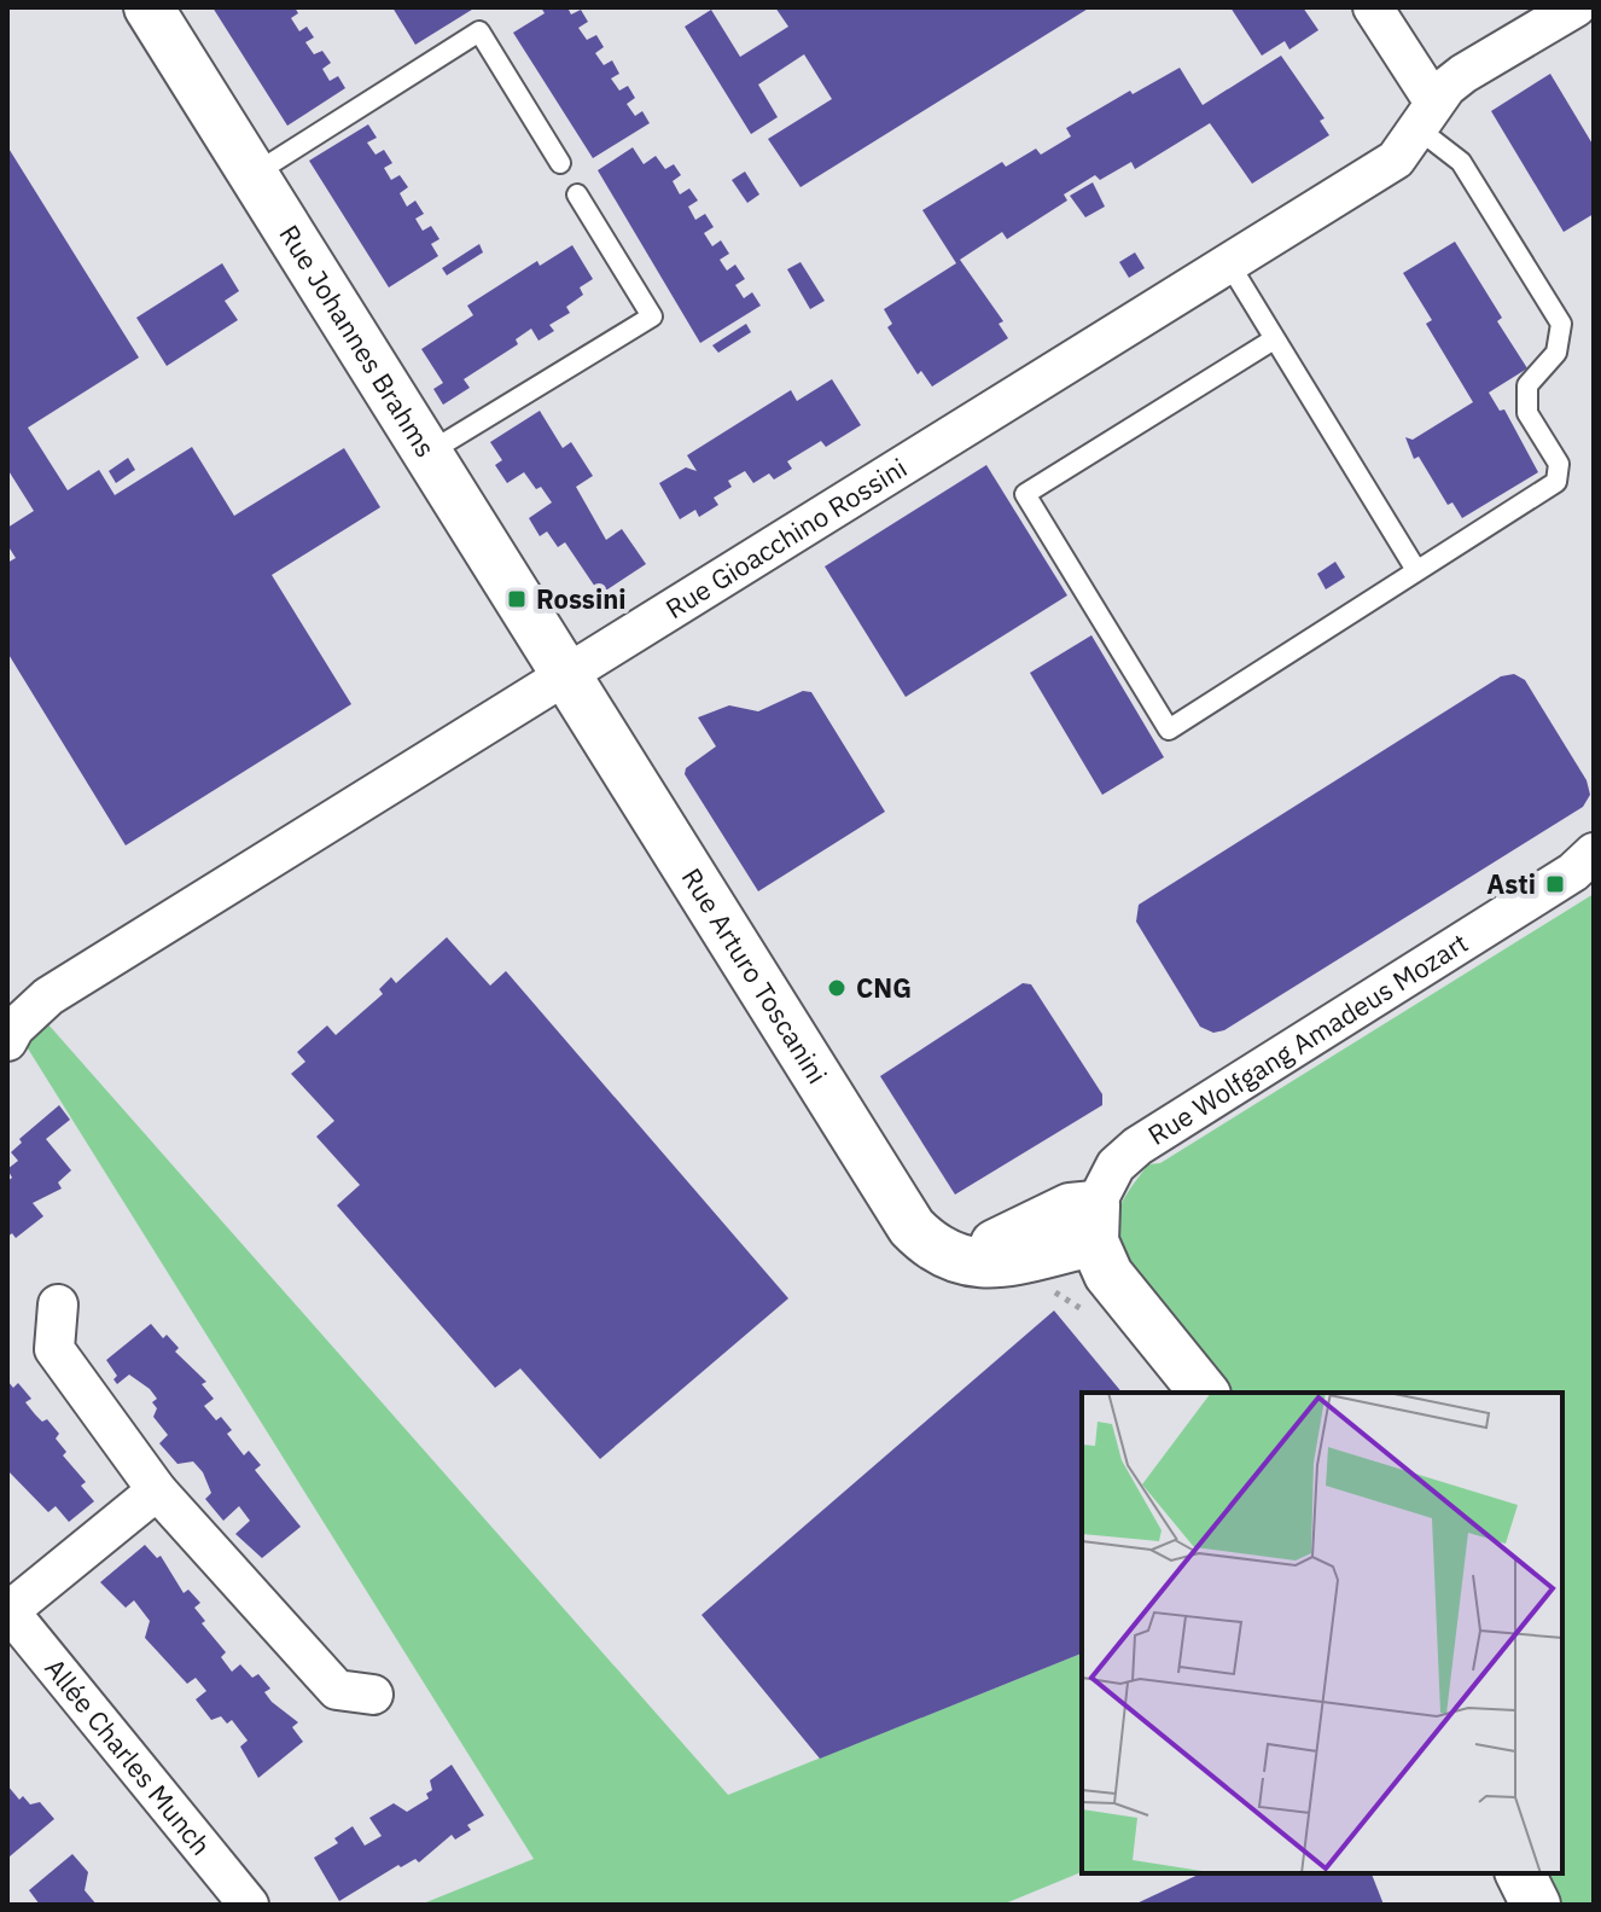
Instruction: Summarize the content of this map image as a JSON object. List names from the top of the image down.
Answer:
{
  "streets": {
    "street": [
      "Rue Johannes Brahms",
      "Rue Gioacchino Rossini",
      "Rue Arturo Toscanini",
      "Rue Wolfgang Amadeus Mozart",
      "Allée Charles Munch"
    ]
  },
  "crossings": [
    ["Rue Johannes Brahms", "Rue Gioacchino Rossini"],
    ["Rue Johannes Brahms", "Rue Arturo Toscanini"],
    ["Rue Gioacchino Rossini", "Rue Arturo Toscanini"],
    ["Rue Arturo Toscanini", "Rue Wolfgang Amadeus Mozart"]
  ],
  "places": {
    "transit": ["Rossini", "Asti"],
    "other": ["CNG"]
  }
}
